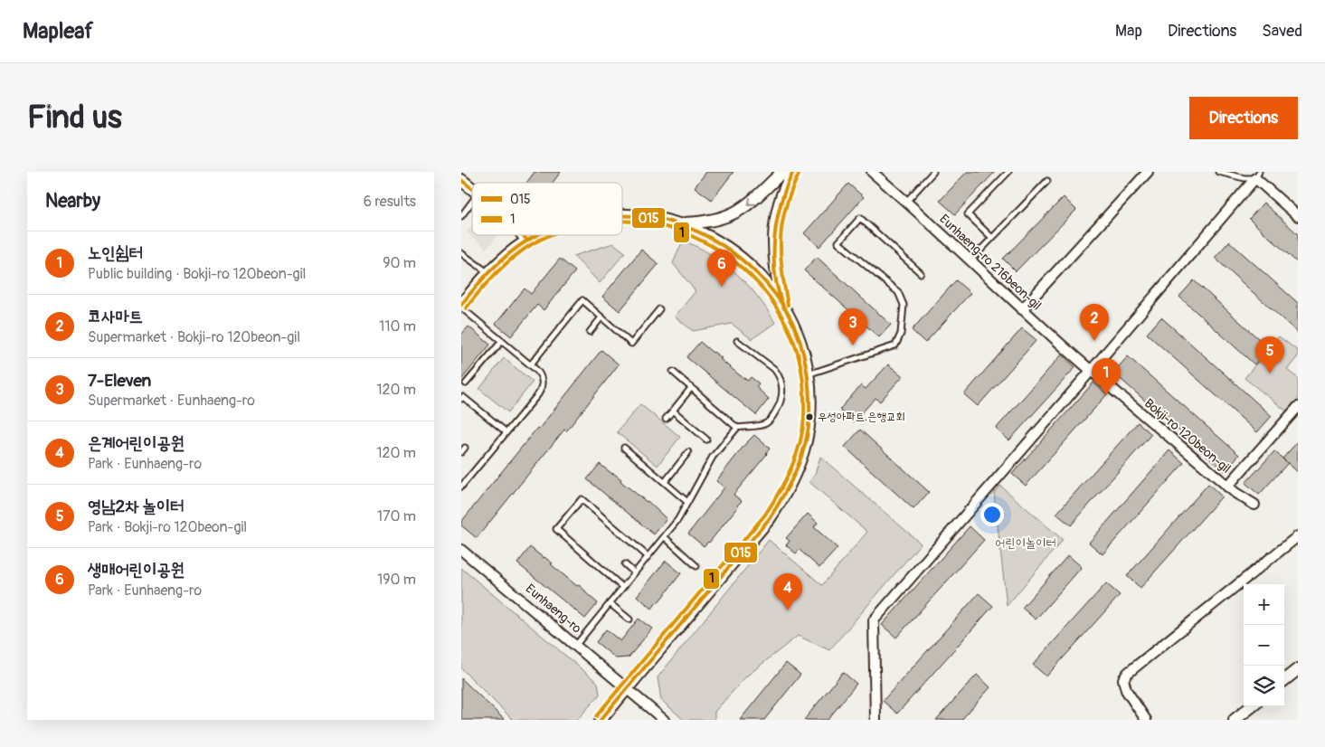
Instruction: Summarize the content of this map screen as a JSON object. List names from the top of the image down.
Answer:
{
  "streets": {
    "street": ["Eunhaeng-ro 216beon-gil", "Bokji-ro 120beon-gil", "Eunhaeng-ro"]
  },
  "crossings": [
    ["Eunhaeng-ro 216beon-gil", "Bokji-ro 120beon-gil"]
  ],
  "parks": ["어린이놀이터"],
  "places": ["우성아파트.은행교회"],
  "lines": ["transit line 015", "transit line 1"],
  "legend": ["015", "1"],
  "page": {
    "header": "Mapleaf",
    "nav": ["Map", "Directions", "Saved"],
    "buttons": "Directions",
    "title": "Find us",
    "heading": ["Nearby", "6 results"],
    "list": [
      {
        "mark": "1",
        "name": "노인쉼터",
        "note": "Public building · Bokji-ro 120beon-gil",
        "value": "90 m"
      },
      {
        "mark": "2",
        "name": "코사마트",
        "note": "Supermarket · Bokji-ro 120beon-gil",
        "value": "110 m"
      },
      {
        "mark": "3",
        "name": "7-Eleven",
        "note": "Supermarket · Eunhaeng-ro",
        "value": "120 m"
      },
      {
        "mark": "4",
        "name": "은계어린이공원",
        "note": "Park · Eunhaeng-ro",
        "value": "120 m"
      },
      {
        "mark": "5",
        "name": "영남2차 놀이터",
        "note": "Park · Bokji-ro 120beon-gil",
        "value": "170 m"
      },
      {
        "mark": "6",
        "name": "생매어린이공원",
        "note": "Park · Eunhaeng-ro",
        "value": "190 m"
      }
    ],
    "pins": [
      "6",
      "2",
      "3",
      "5",
      "1",
      "4"
    ],
    "map_buttons": ["+", "−"]
  }
}
